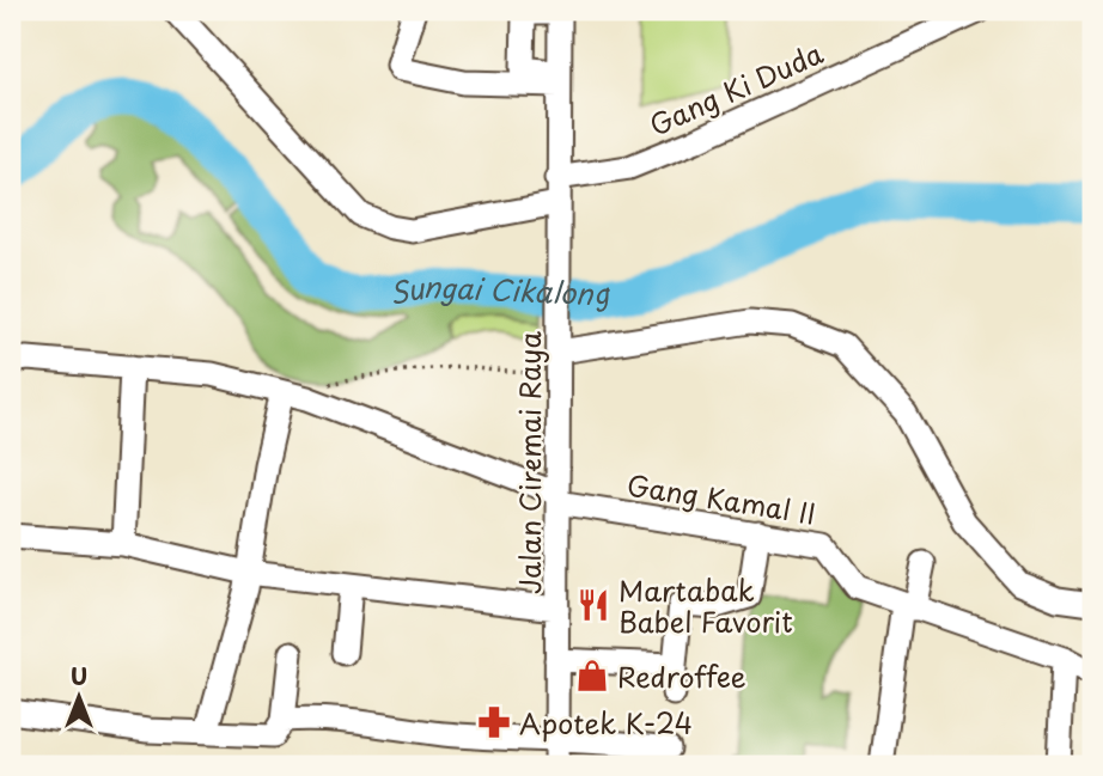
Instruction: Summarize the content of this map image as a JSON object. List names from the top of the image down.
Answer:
{
  "streets": {
    "street": ["Gang Ki Duda", "Jalan Ciremai Raya", "Gang Kamal II"]
  },
  "crossings": [
    ["Gang Ki Duda", "Jalan Ciremai Raya"],
    ["Jalan Ciremai Raya", "Gang Kamal II"]
  ],
  "water": ["Sungai Cikalong"],
  "places": {
    "restaurant": ["Martabak Babel Favorit"],
    "shop": ["Redroffee"],
    "pharmacy": ["Apotek K-24"]
  },
  "north": "top"
}
